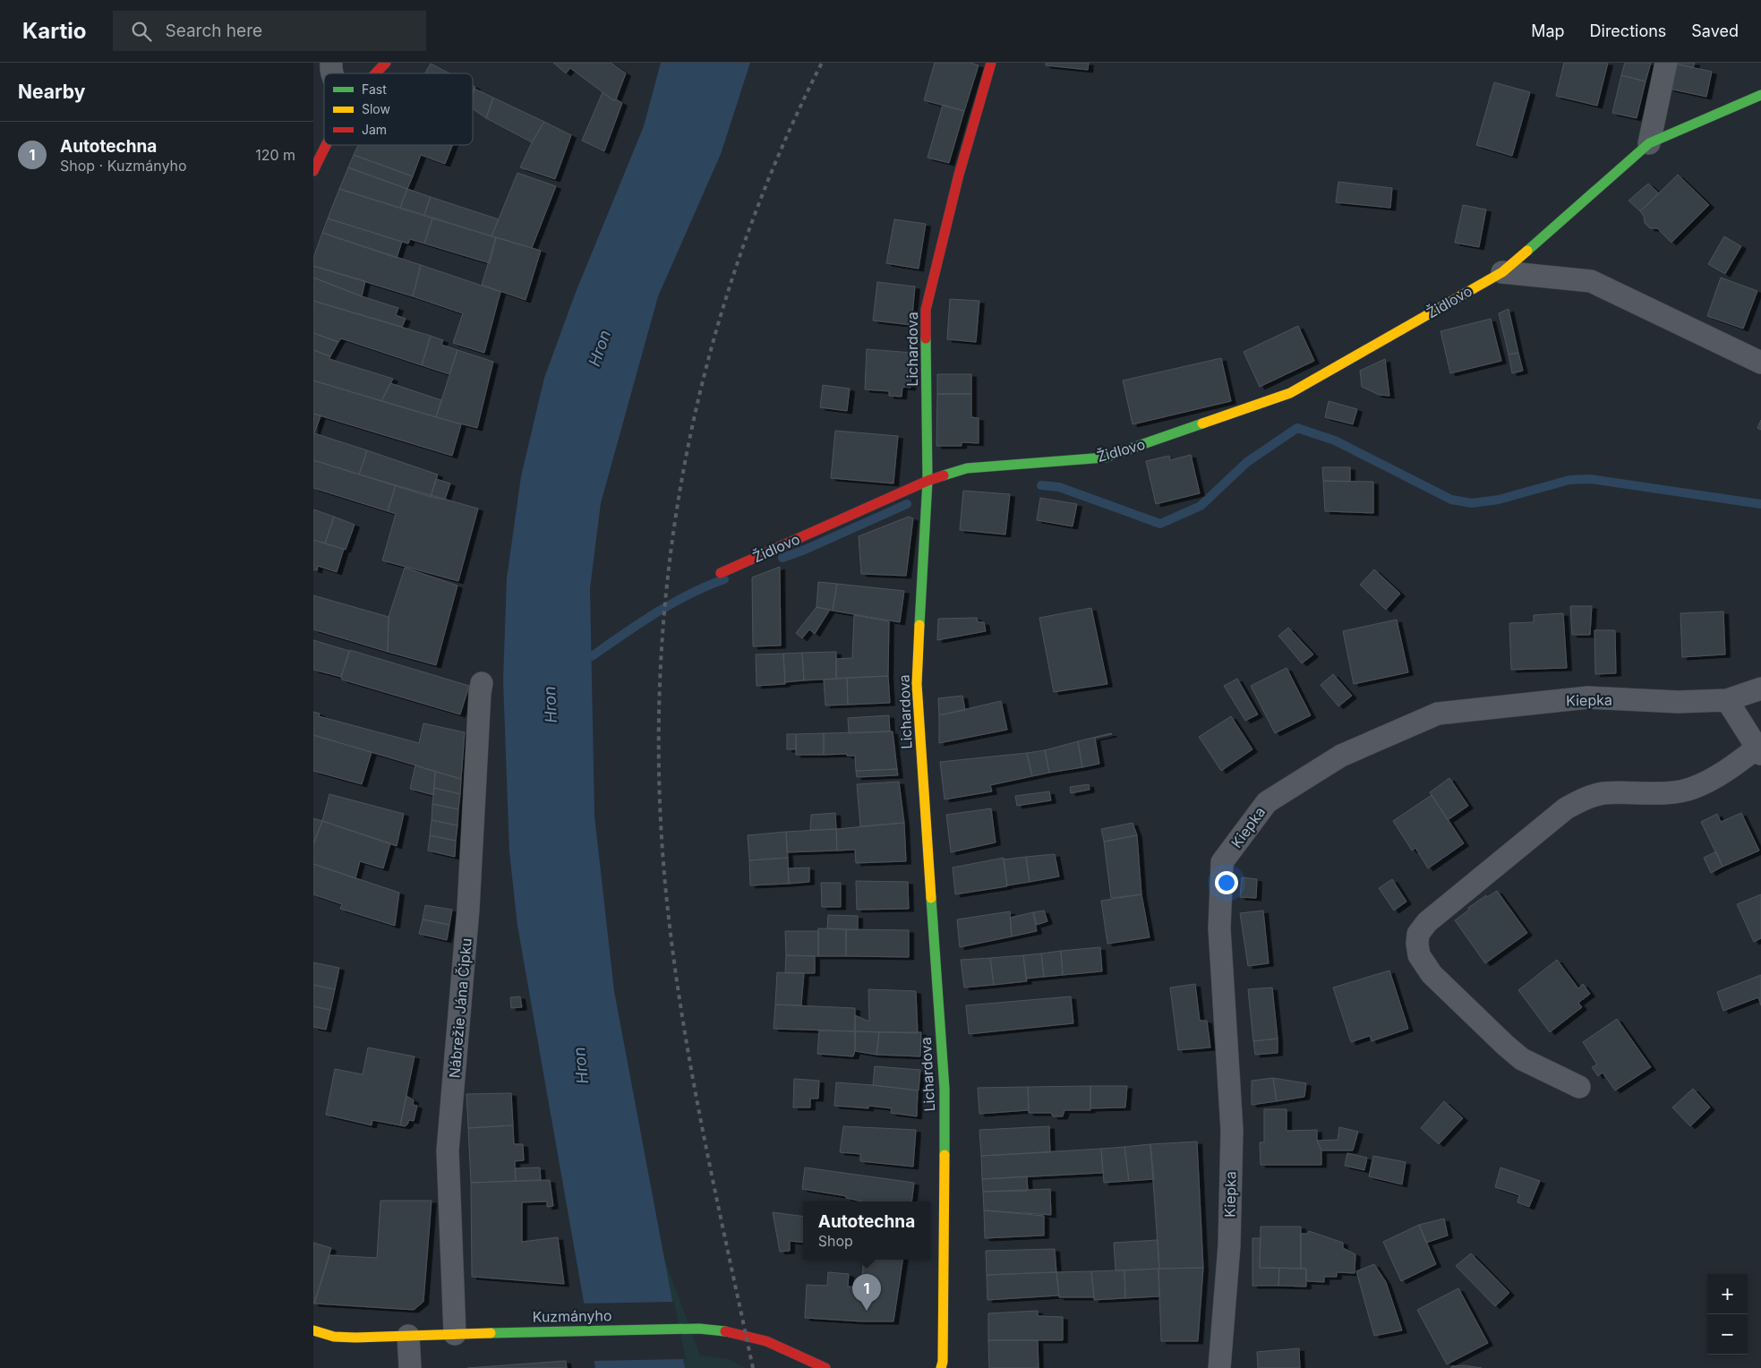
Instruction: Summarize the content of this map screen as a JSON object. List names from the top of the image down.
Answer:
{
  "streets": {
    "street": [
      "Židlovo",
      "Lichardova",
      "Kiepka",
      "Nábrežie Jána Čipku",
      "Kuzmányho"
    ]
  },
  "crossings": [
    ["Židlovo", "Lichardova"],
    ["Nábrežie Jána Čipku", "Kuzmányho"]
  ],
  "water": ["Hron"],
  "legend": ["Fast", "Slow", "Jam"],
  "page": {
    "header": "Kartio",
    "search": "Search here",
    "nav": ["Map", "Directions", "Saved"],
    "heading": "Nearby",
    "list": [
      {
        "mark": "1",
        "name": "Autotechna",
        "note": "Shop · Kuzmányho",
        "value": "120 m"
      }
    ],
    "popup": ["Autotechna", "Shop"],
    "map_buttons": ["+", "−"],
    "pins": "1"
  }
}
